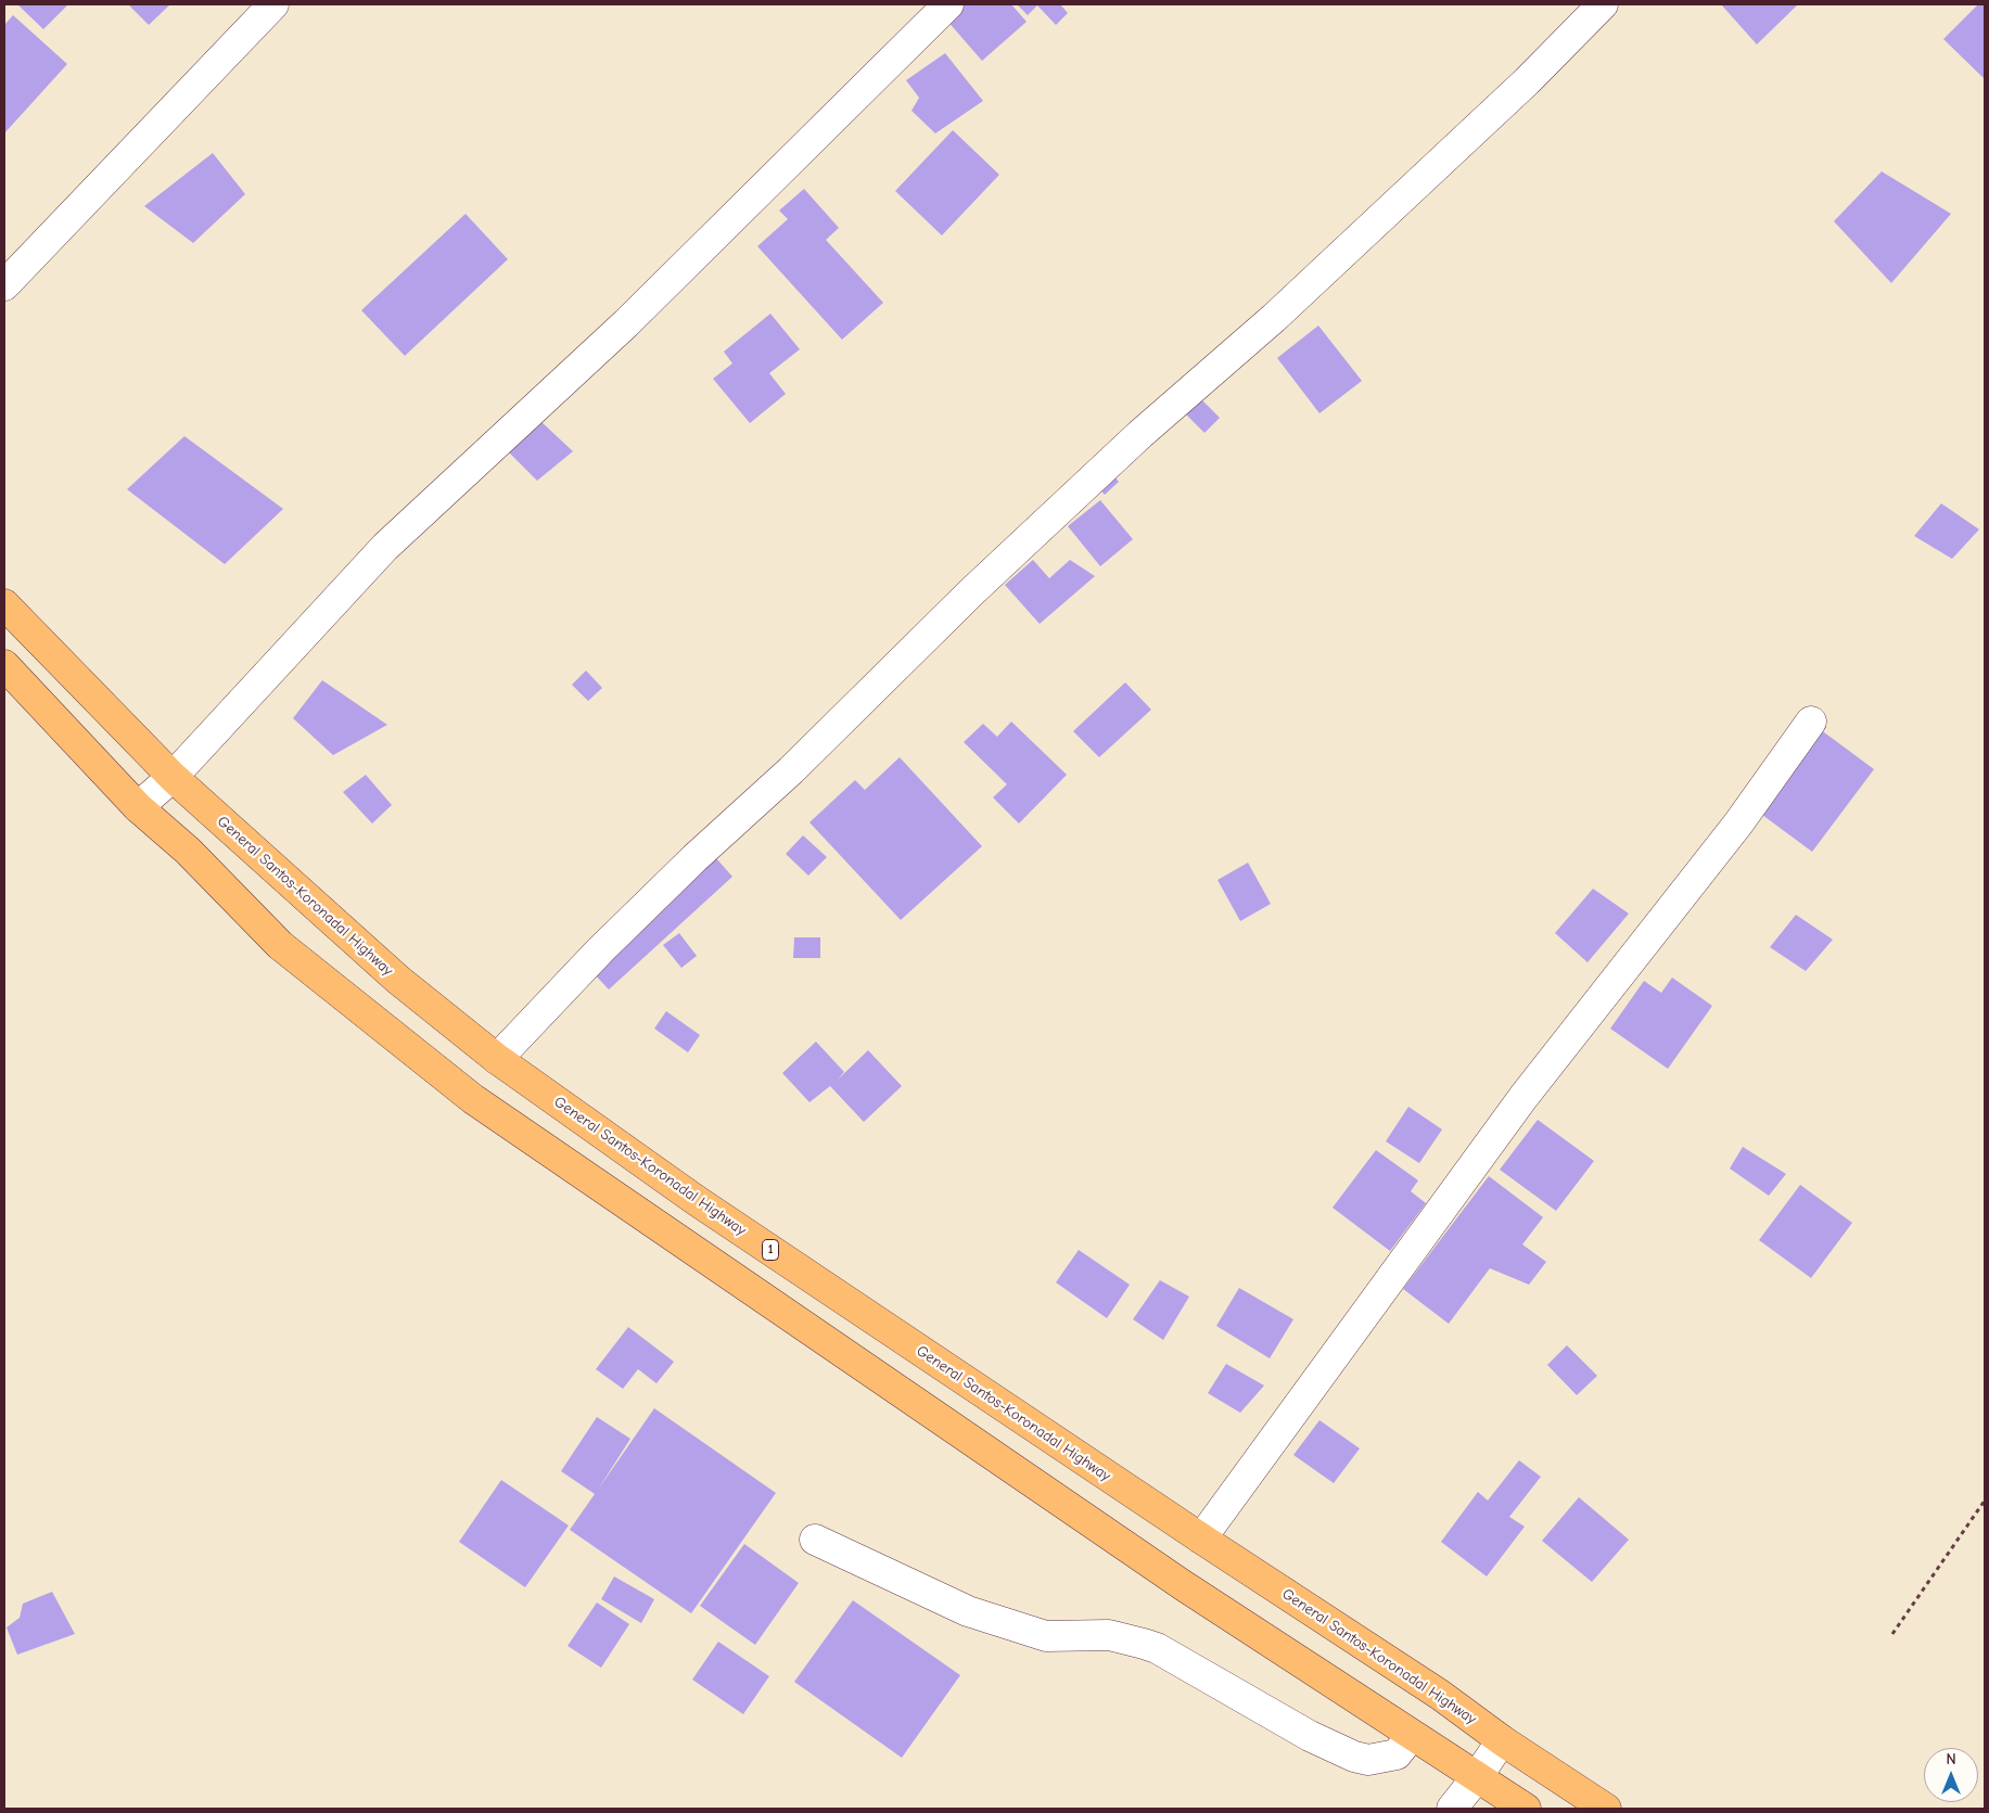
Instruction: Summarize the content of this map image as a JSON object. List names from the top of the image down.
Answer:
{
  "streets": {
    "highway": ["General Santos-Koronadal Highway", "1"]
  },
  "north": "top"
}
